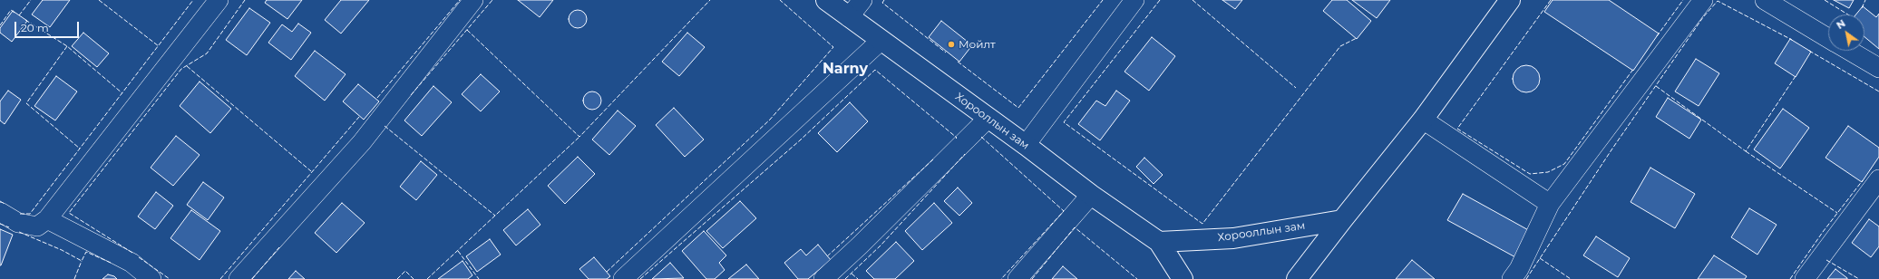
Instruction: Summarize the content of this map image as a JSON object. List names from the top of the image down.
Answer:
{
  "streets": {
    "street": ["Хорооллын зам"]
  },
  "districts": ["Narny"],
  "places": ["Мойлт"],
  "scale_bar": "20 m",
  "north": "top left"
}
